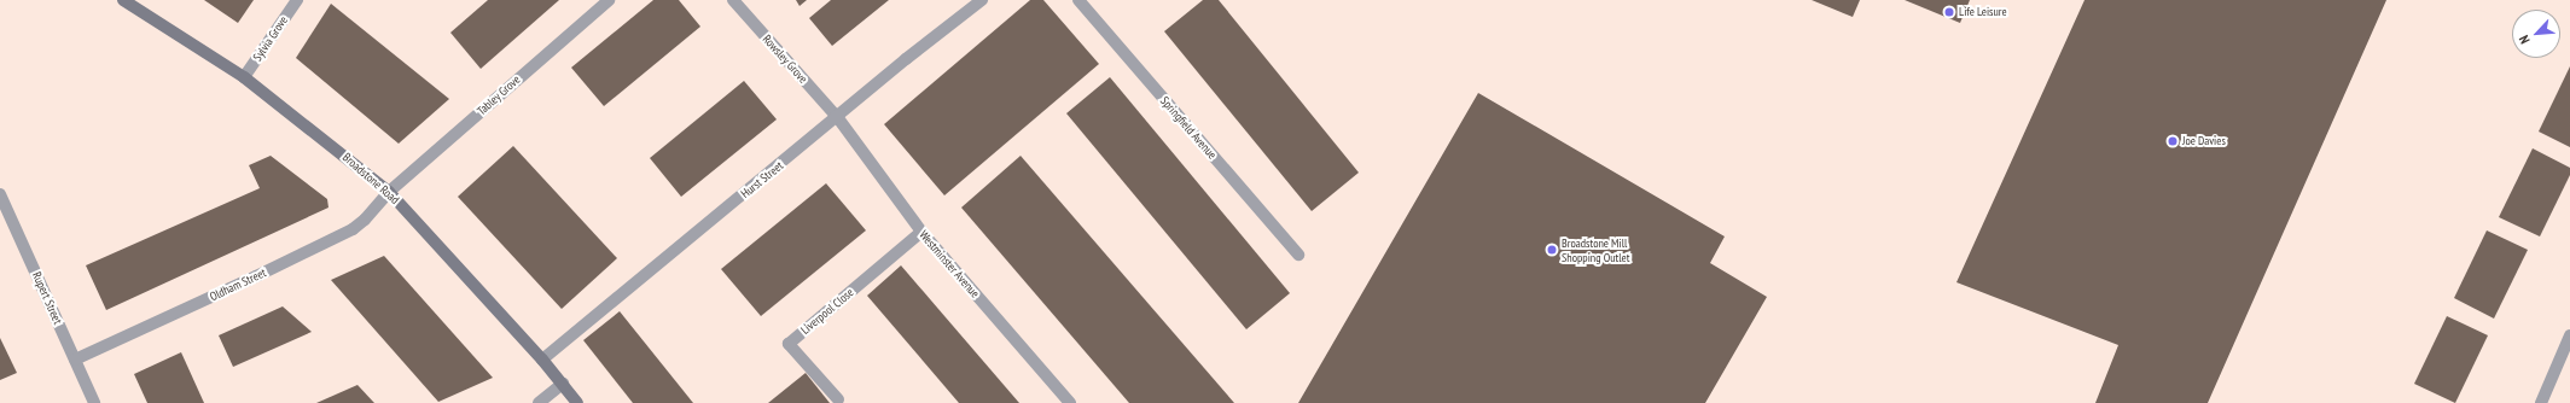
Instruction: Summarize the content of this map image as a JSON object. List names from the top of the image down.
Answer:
{
  "streets": {
    "main road": ["Broadstone Road"],
    "street": [
      "Sylvia Grove",
      "Rowsley Grove",
      "Tabley Grove",
      "Springfield Avenue",
      "Hurst Street",
      "Westminster Avenue",
      "Oldham Street",
      "Rupert Street",
      "Liverpool Close"
    ]
  },
  "crossings": [
    ["Sylvia Grove", "Broadstone Road"],
    ["Rowsley Grove", "Hurst Street"],
    ["Rowsley Grove", "Westminster Avenue"],
    ["Tabley Grove", "Broadstone Road"],
    ["Tabley Grove", "Oldham Street"],
    ["Broadstone Road", "Hurst Street"],
    ["Broadstone Road", "Oldham Street"],
    ["Hurst Street", "Westminster Avenue"],
    ["Westminster Avenue", "Liverpool Close"],
    ["Oldham Street", "Rupert Street"]
  ],
  "places": ["Life Leisure", "Joe Davies", "Broadstone Mill Shopping Outlet"],
  "north": "bottom left"
}
